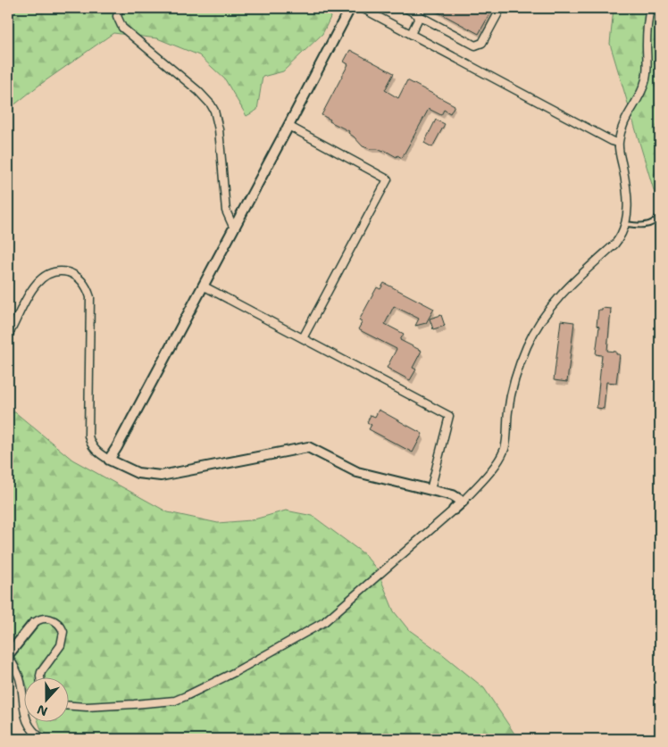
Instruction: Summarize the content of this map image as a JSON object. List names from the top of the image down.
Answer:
{
  "north": "bottom"
}
